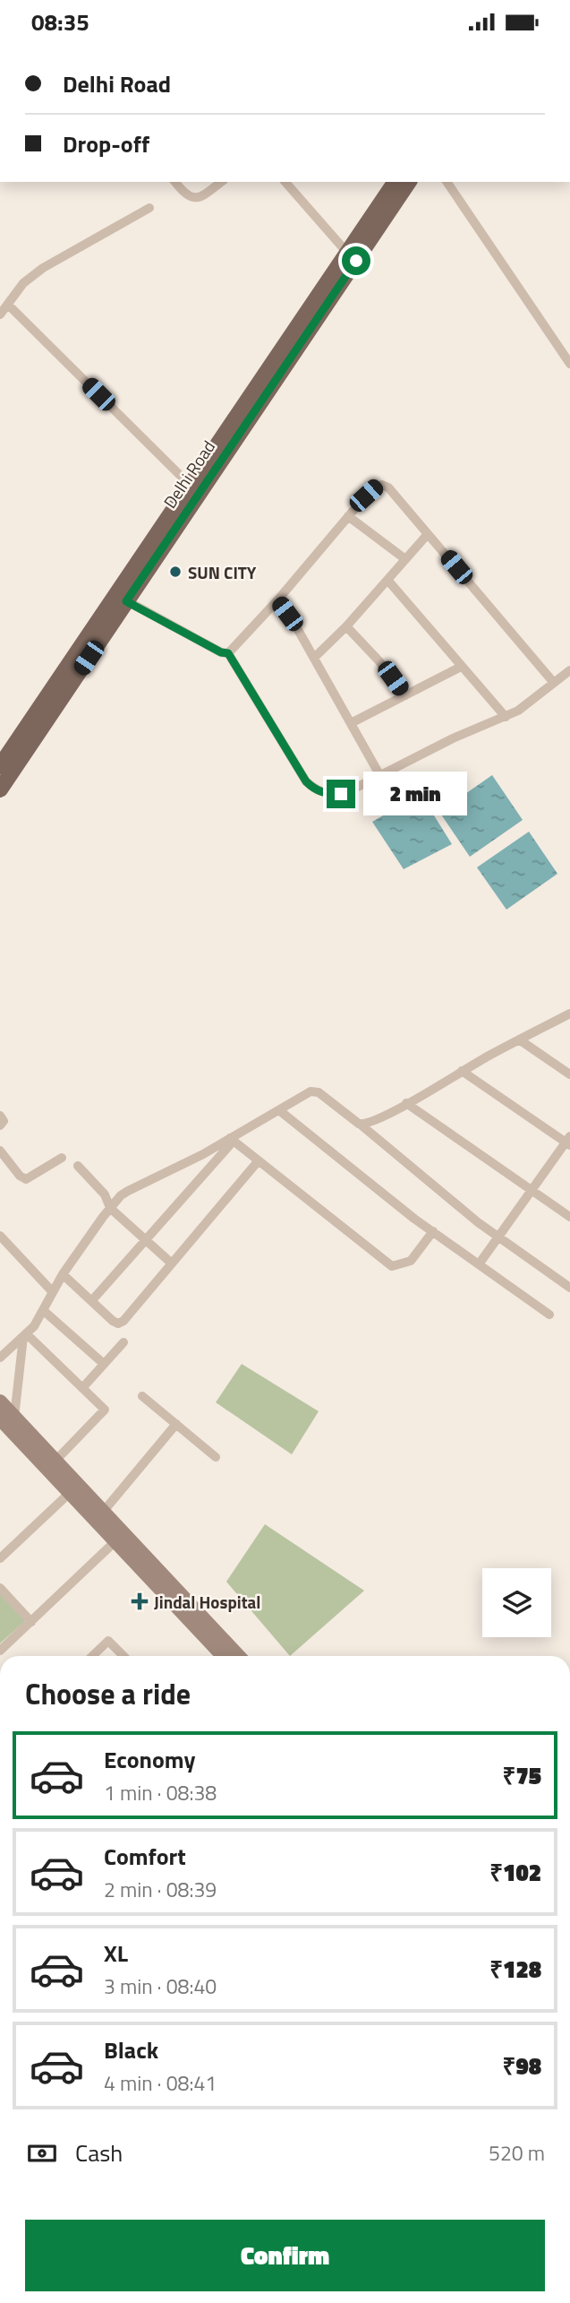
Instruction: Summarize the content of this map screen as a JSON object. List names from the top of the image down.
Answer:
{
  "streets": {
    "main road": ["Delhi Road"]
  },
  "places": {
    "other": ["SUN CITY"],
    "health": ["Jindal Hospital"]
  },
  "page": {
    "status": "08:35",
    "banner": ["Delhi Road", "Drop-off"],
    "bubble": "2 min",
    "heading": "Choose a ride",
    "list": [
      {
        "name": "Economy",
        "note": "1 min · 08:38",
        "value": "₹75"
      },
      {
        "name": "Comfort",
        "note": "2 min · 08:39",
        "value": "₹102"
      },
      {
        "name": "XL",
        "note": "3 min · 08:40",
        "value": "₹128"
      },
      {
        "name": "Black",
        "note": "4 min · 08:41",
        "value": "₹98"
      }
    ],
    "pay": ["Cash", "520 m"],
    "buttons": "Confirm"
  }
}
